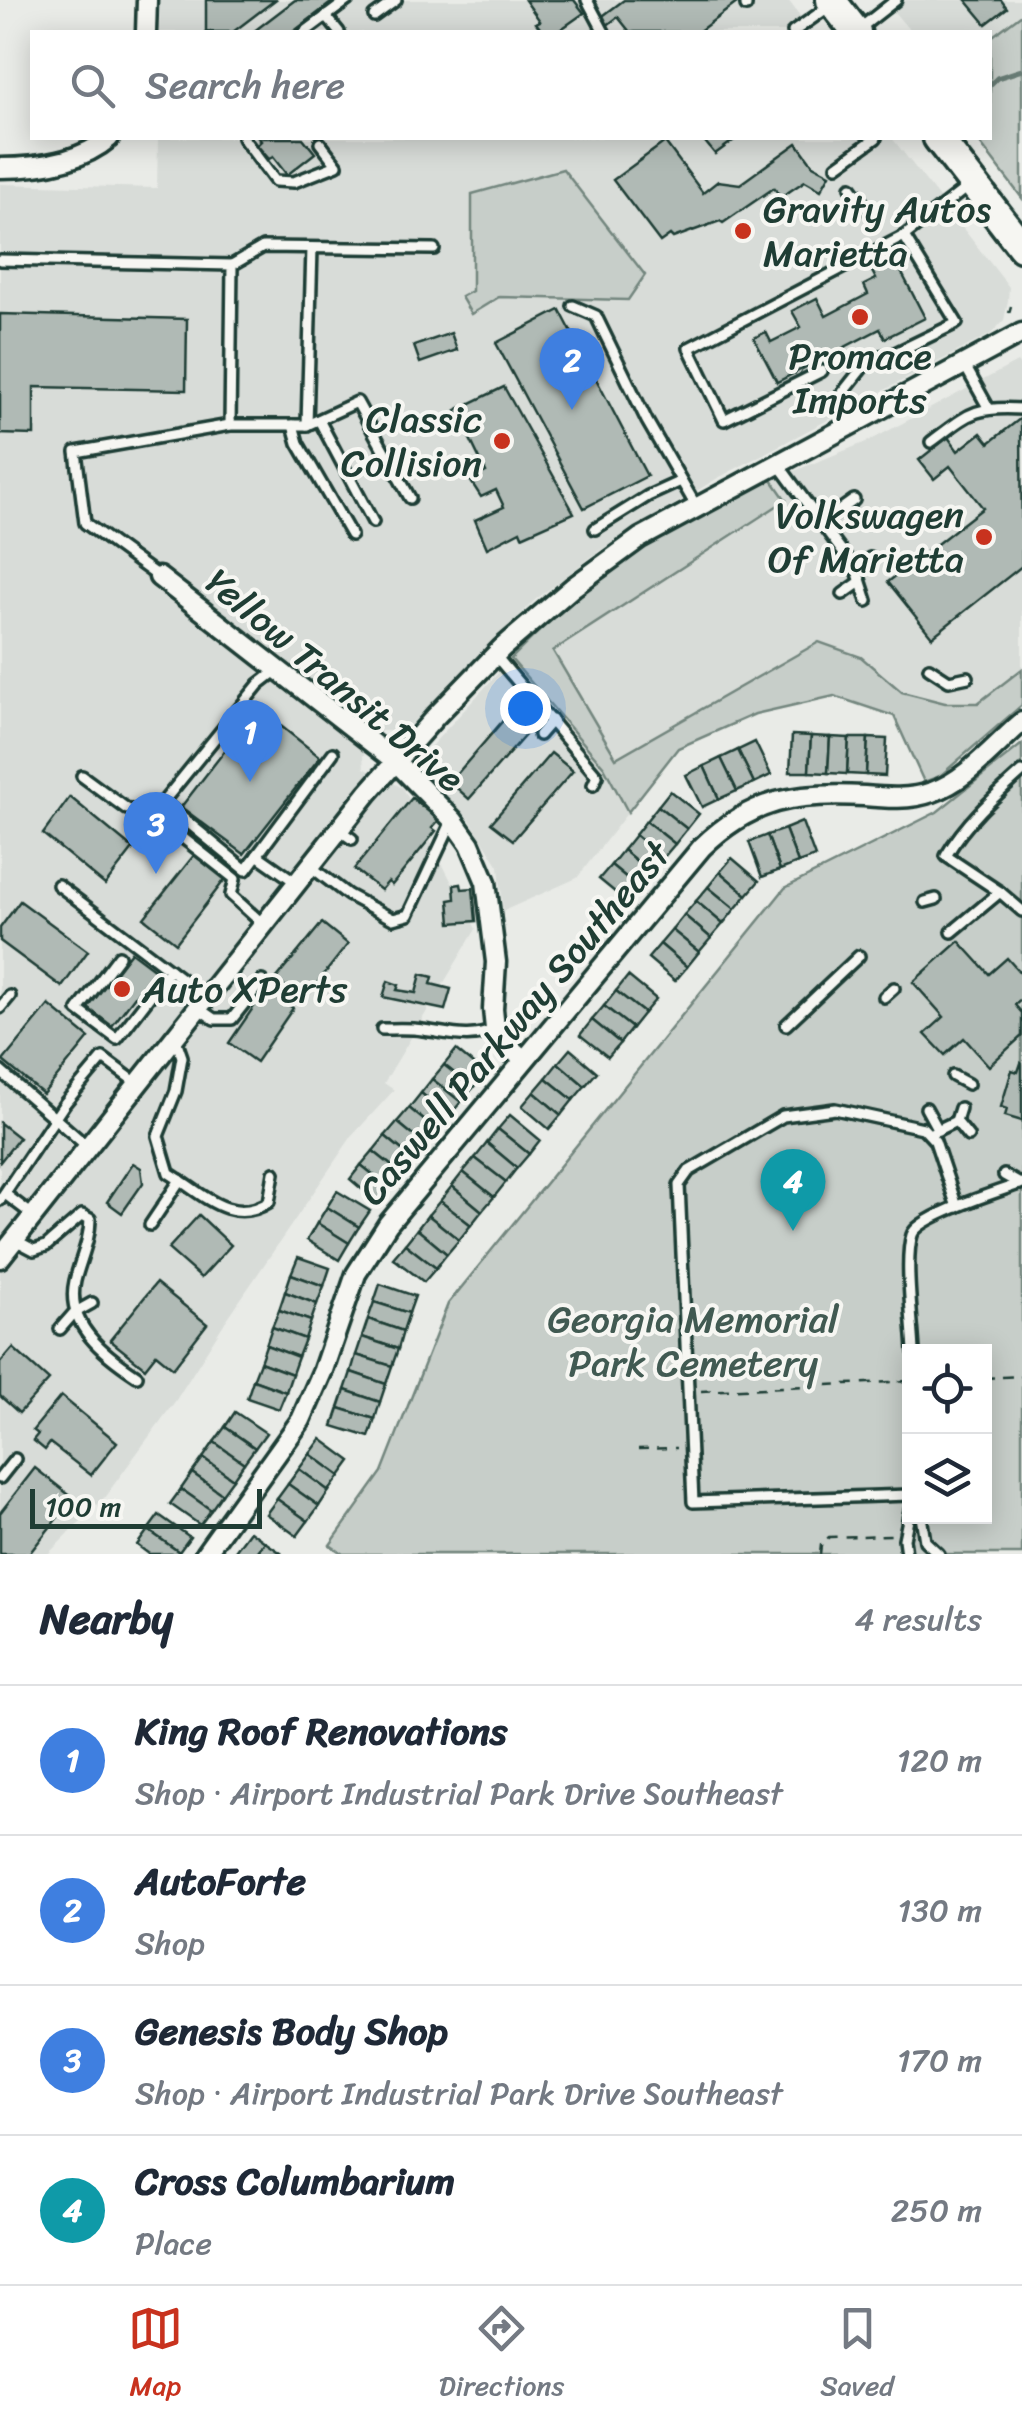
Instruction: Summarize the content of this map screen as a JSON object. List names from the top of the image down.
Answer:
{
  "streets": {
    "street": ["Yellow Transit Drive", "Caswell Parkway Southeast"]
  },
  "parks": ["Georgia Memorial Park Cemetery"],
  "places": [
    "Gravity Autos Marietta",
    "Promace Imports",
    "Classic Collision",
    "Volkswagen Of Marietta",
    "Auto XPerts"
  ],
  "scale_bar": "100 m",
  "page": {
    "search": "Search here",
    "pins": [
      "2",
      "1",
      "3",
      "4"
    ],
    "scale": "100 m",
    "heading": ["Nearby", "4 results"],
    "list": [
      {
        "mark": "1",
        "name": "King Roof Renovations",
        "note": "Shop · Airport Industrial Park Drive Southeast",
        "value": "120 m"
      },
      {
        "mark": "2",
        "name": "AutoForte",
        "note": "Shop",
        "value": "130 m"
      },
      {
        "mark": "3",
        "name": "Genesis Body Shop",
        "note": "Shop · Airport Industrial Park Drive Southeast",
        "value": "170 m"
      },
      {
        "mark": "4",
        "name": "Cross Columbarium",
        "note": "Place",
        "value": "250 m"
      }
    ],
    "nav": ["Map", "Directions", "Saved"]
  }
}
